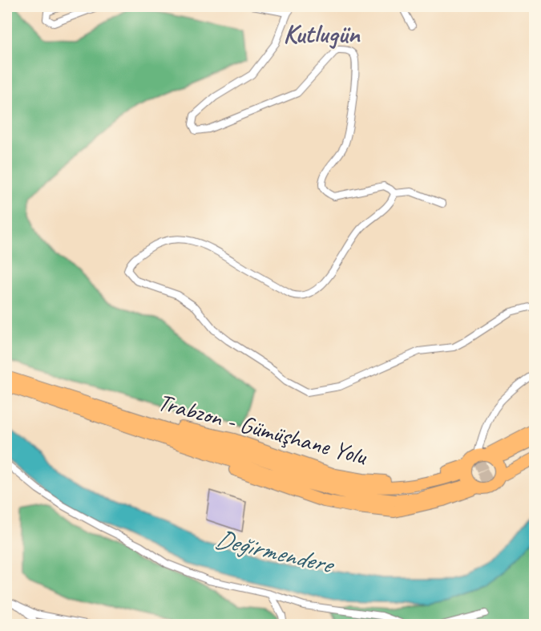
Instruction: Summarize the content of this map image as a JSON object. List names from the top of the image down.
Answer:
{
  "streets": {
    "highway": ["Trabzon - Gümüşhane Yolu"]
  },
  "districts": ["Kutlugün"],
  "water": ["Değirmendere"]
}
